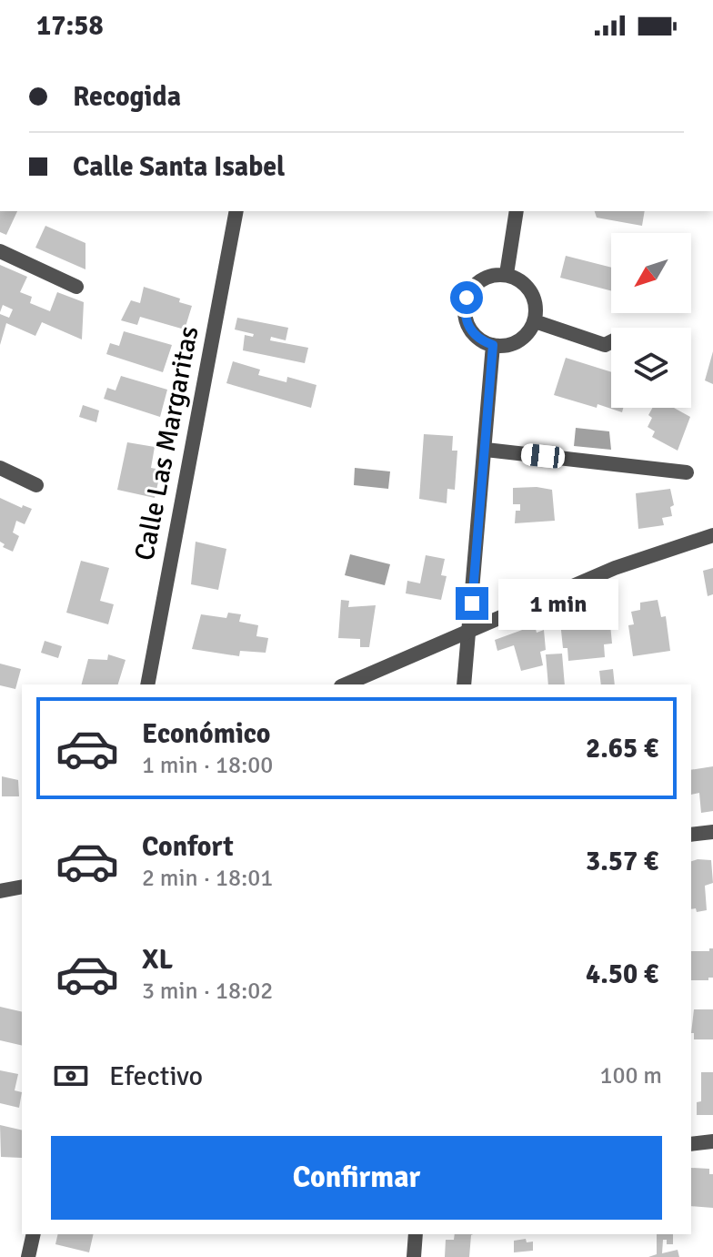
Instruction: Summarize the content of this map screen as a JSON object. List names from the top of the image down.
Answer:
{
  "streets": {
    "street": ["Calle Las Margaritas"]
  },
  "north": "bottom left",
  "page": {
    "status": "17:58",
    "banner": ["Recogida", "Calle Santa Isabel"],
    "bubble": "1 min",
    "list": [
      {
        "name": "Económico",
        "note": "1 min · 18:00",
        "value": "2.65 €"
      },
      {
        "name": "Confort",
        "note": "2 min · 18:01",
        "value": "3.57 €"
      },
      {
        "name": "XL",
        "note": "3 min · 18:02",
        "value": "4.50 €"
      }
    ],
    "pay": ["Efectivo", "100 m"],
    "buttons": "Confirmar"
  }
}
